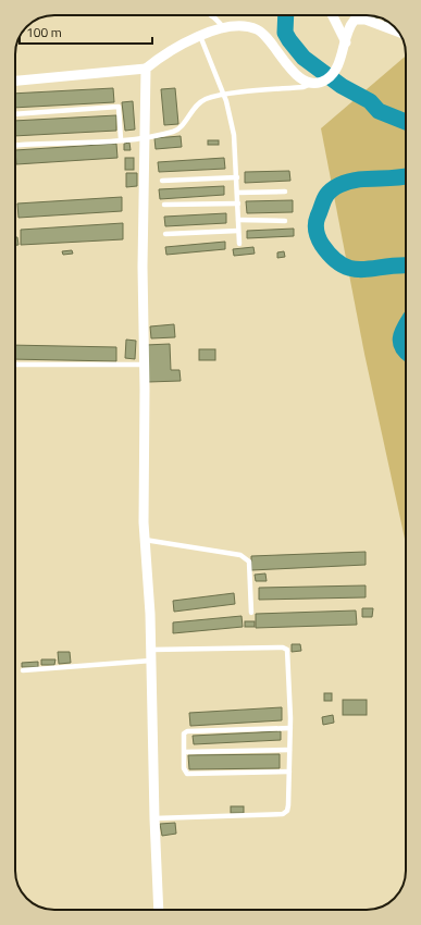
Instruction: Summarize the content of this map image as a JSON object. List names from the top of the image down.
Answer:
{
  "scale_bar": "100 m"
}
